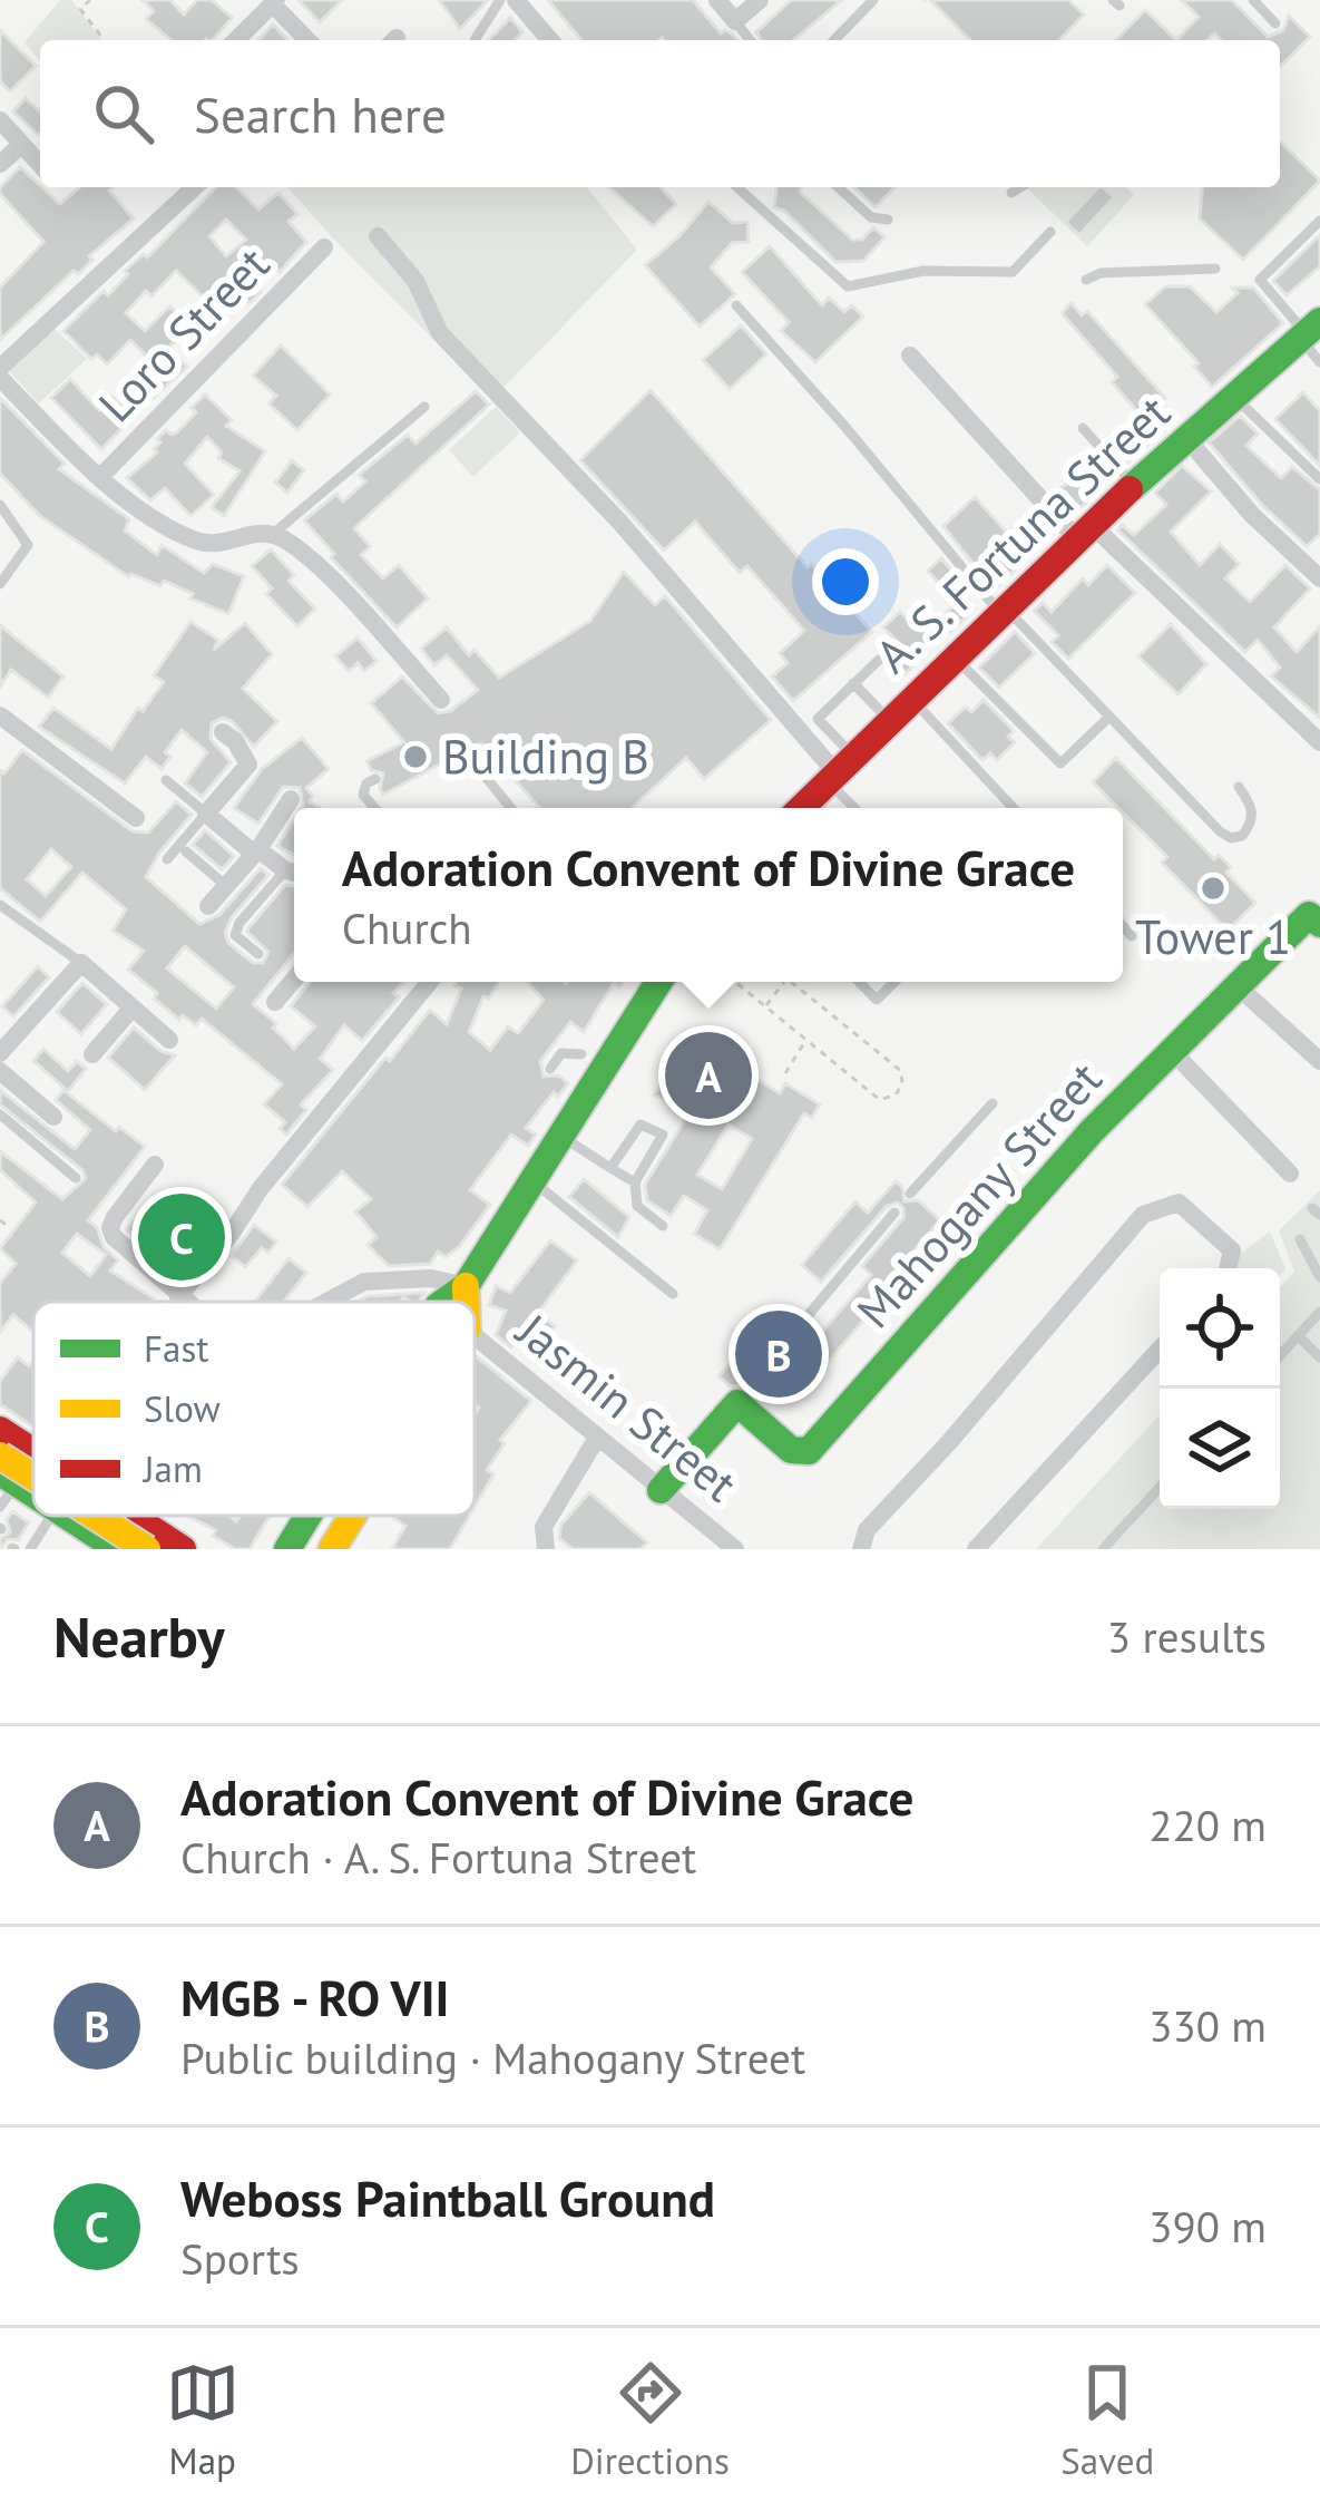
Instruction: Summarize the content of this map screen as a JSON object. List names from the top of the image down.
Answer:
{
  "streets": {
    "main road": ["A. S. Fortuna Street", "Mahogany Street"],
    "street": ["Loro Street", "Jasmin Street"]
  },
  "places": ["Building B", "Tower 1"],
  "legend": ["Fast", "Slow", "Jam"],
  "page": {
    "search": "Search here",
    "popup": ["Adoration Convent of Divine Grace", "Church"],
    "pins": ["A", "C", "B"],
    "heading": ["Nearby", "3 results"],
    "list": [
      {
        "mark": "A",
        "name": "Adoration Convent of Divine Grace",
        "note": "Church · A. S. Fortuna Street",
        "value": "220 m"
      },
      {
        "mark": "B",
        "name": "MGB - RO VII",
        "note": "Public building · Mahogany Street",
        "value": "330 m"
      },
      {
        "mark": "C",
        "name": "Weboss Paintball Ground",
        "note": "Sports",
        "value": "390 m"
      }
    ],
    "nav": ["Map", "Directions", "Saved"]
  }
}
